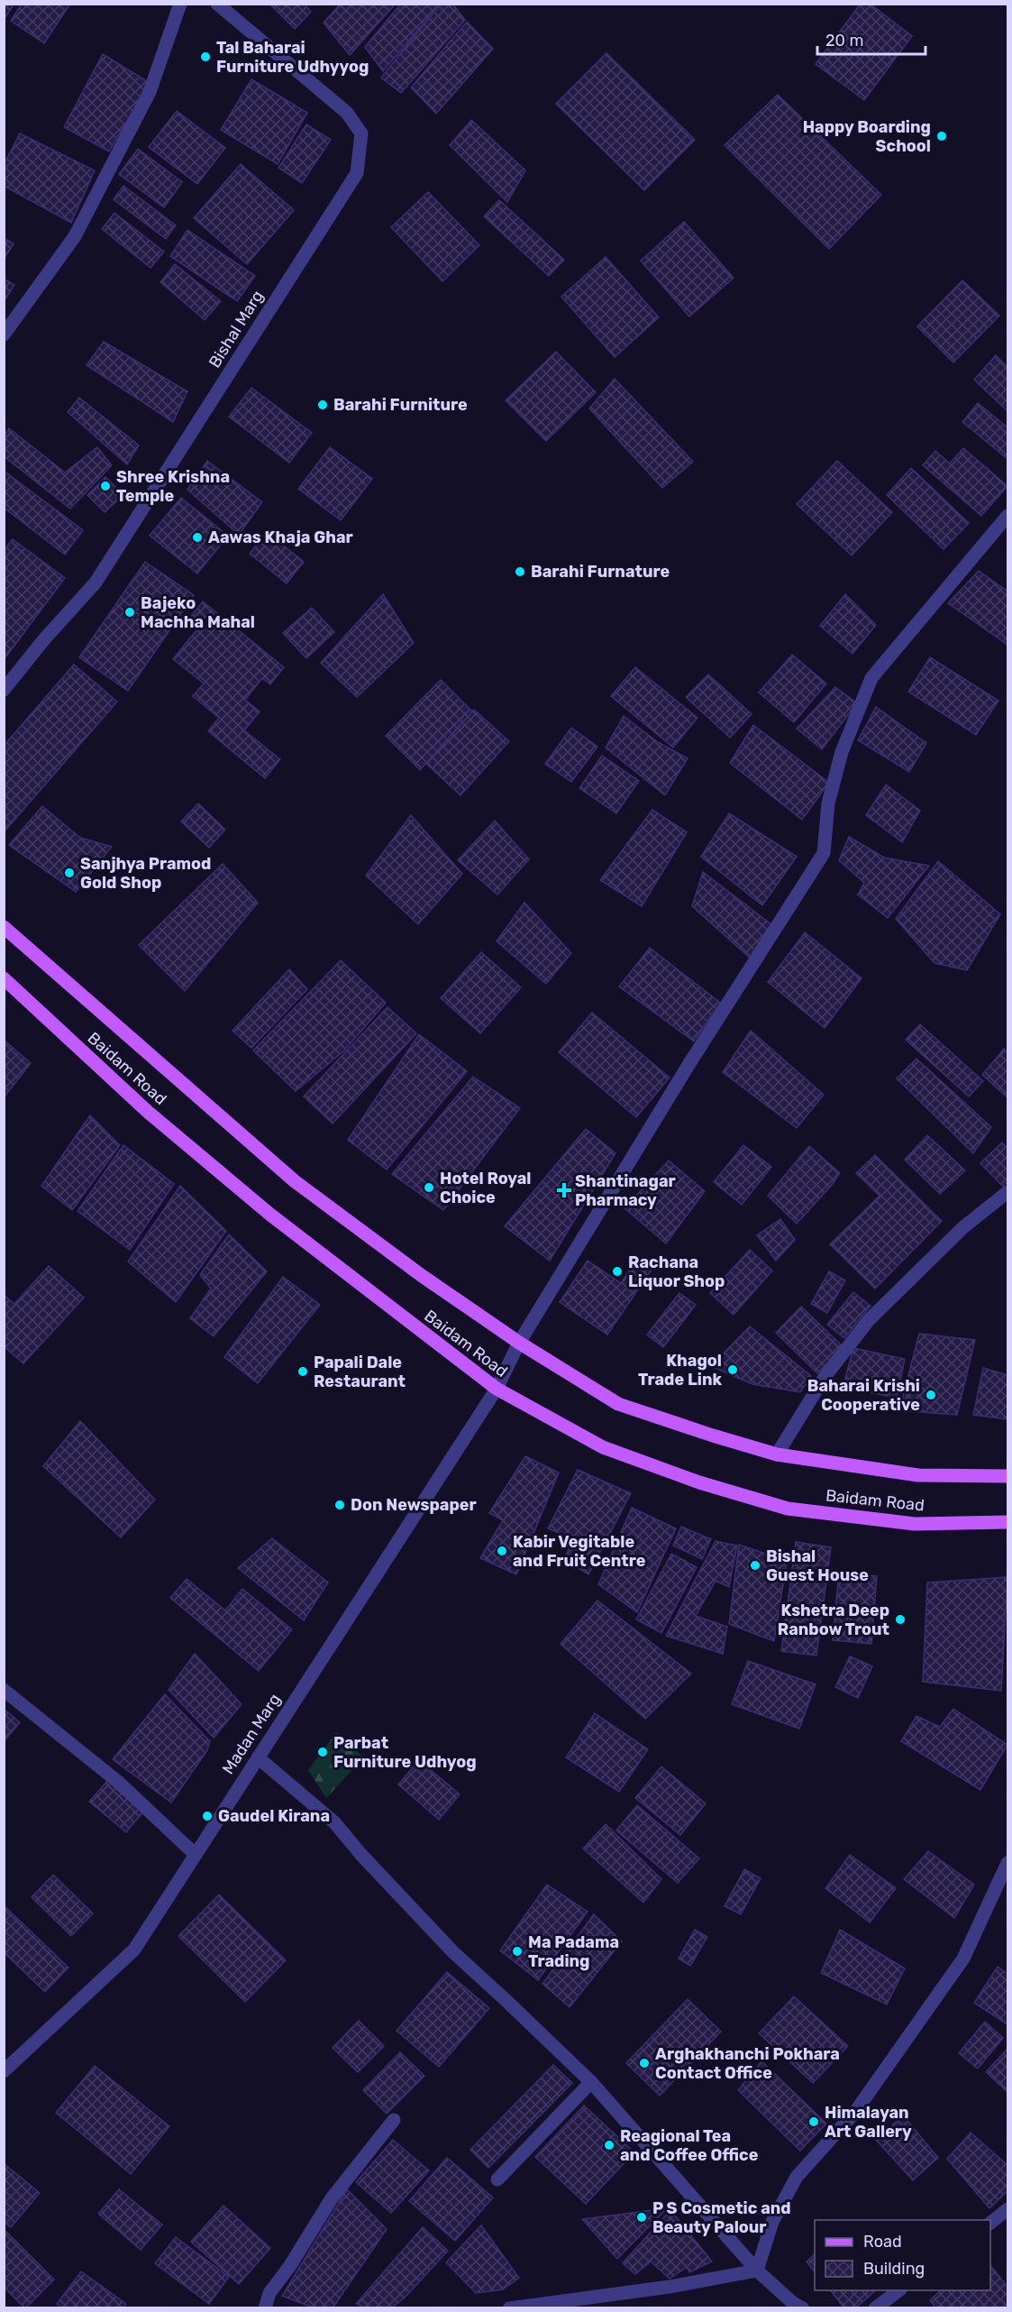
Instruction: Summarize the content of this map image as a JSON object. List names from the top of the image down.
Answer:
{
  "streets": {
    "main road": ["Baidam Road"],
    "street": ["Bishal Marg", "Madan Marg"]
  },
  "crossings": [
    ["Baidam Road", "Madan Marg"]
  ],
  "places": {
    "other": [
      "Tal Baharai Furniture Udhyyog",
      "Happy Boarding School",
      "Barahi Furniture",
      "Shree Krishna Temple",
      "Aawas Khaja Ghar",
      "Barahi Furnature",
      "Bajeko Machha Mahal",
      "Sanjhya Pramod Gold Shop",
      "Hotel Royal Choice",
      "Rachana Liquor Shop",
      "Khagol Trade Link",
      "Papali Dale Restaurant",
      "Baharai Krishi Cooperative",
      "Don Newspaper",
      "Kabir Vegitable and Fruit Centre",
      "Bishal Guest House",
      "Kshetra Deep Ranbow Trout",
      "Parbat Furniture Udhyog",
      "Gaudel Kirana",
      "Ma Padama Trading",
      "Arghakhanchi Pokhara Contact Office",
      "Himalayan Art Gallery",
      "Reagional Tea and Coffee Office",
      "P S Cosmetic and Beauty Palour"
    ],
    "health": ["Shantinagar Pharmacy"]
  },
  "legend": ["Road", "Building"],
  "scale_bar": "20 m"
}
